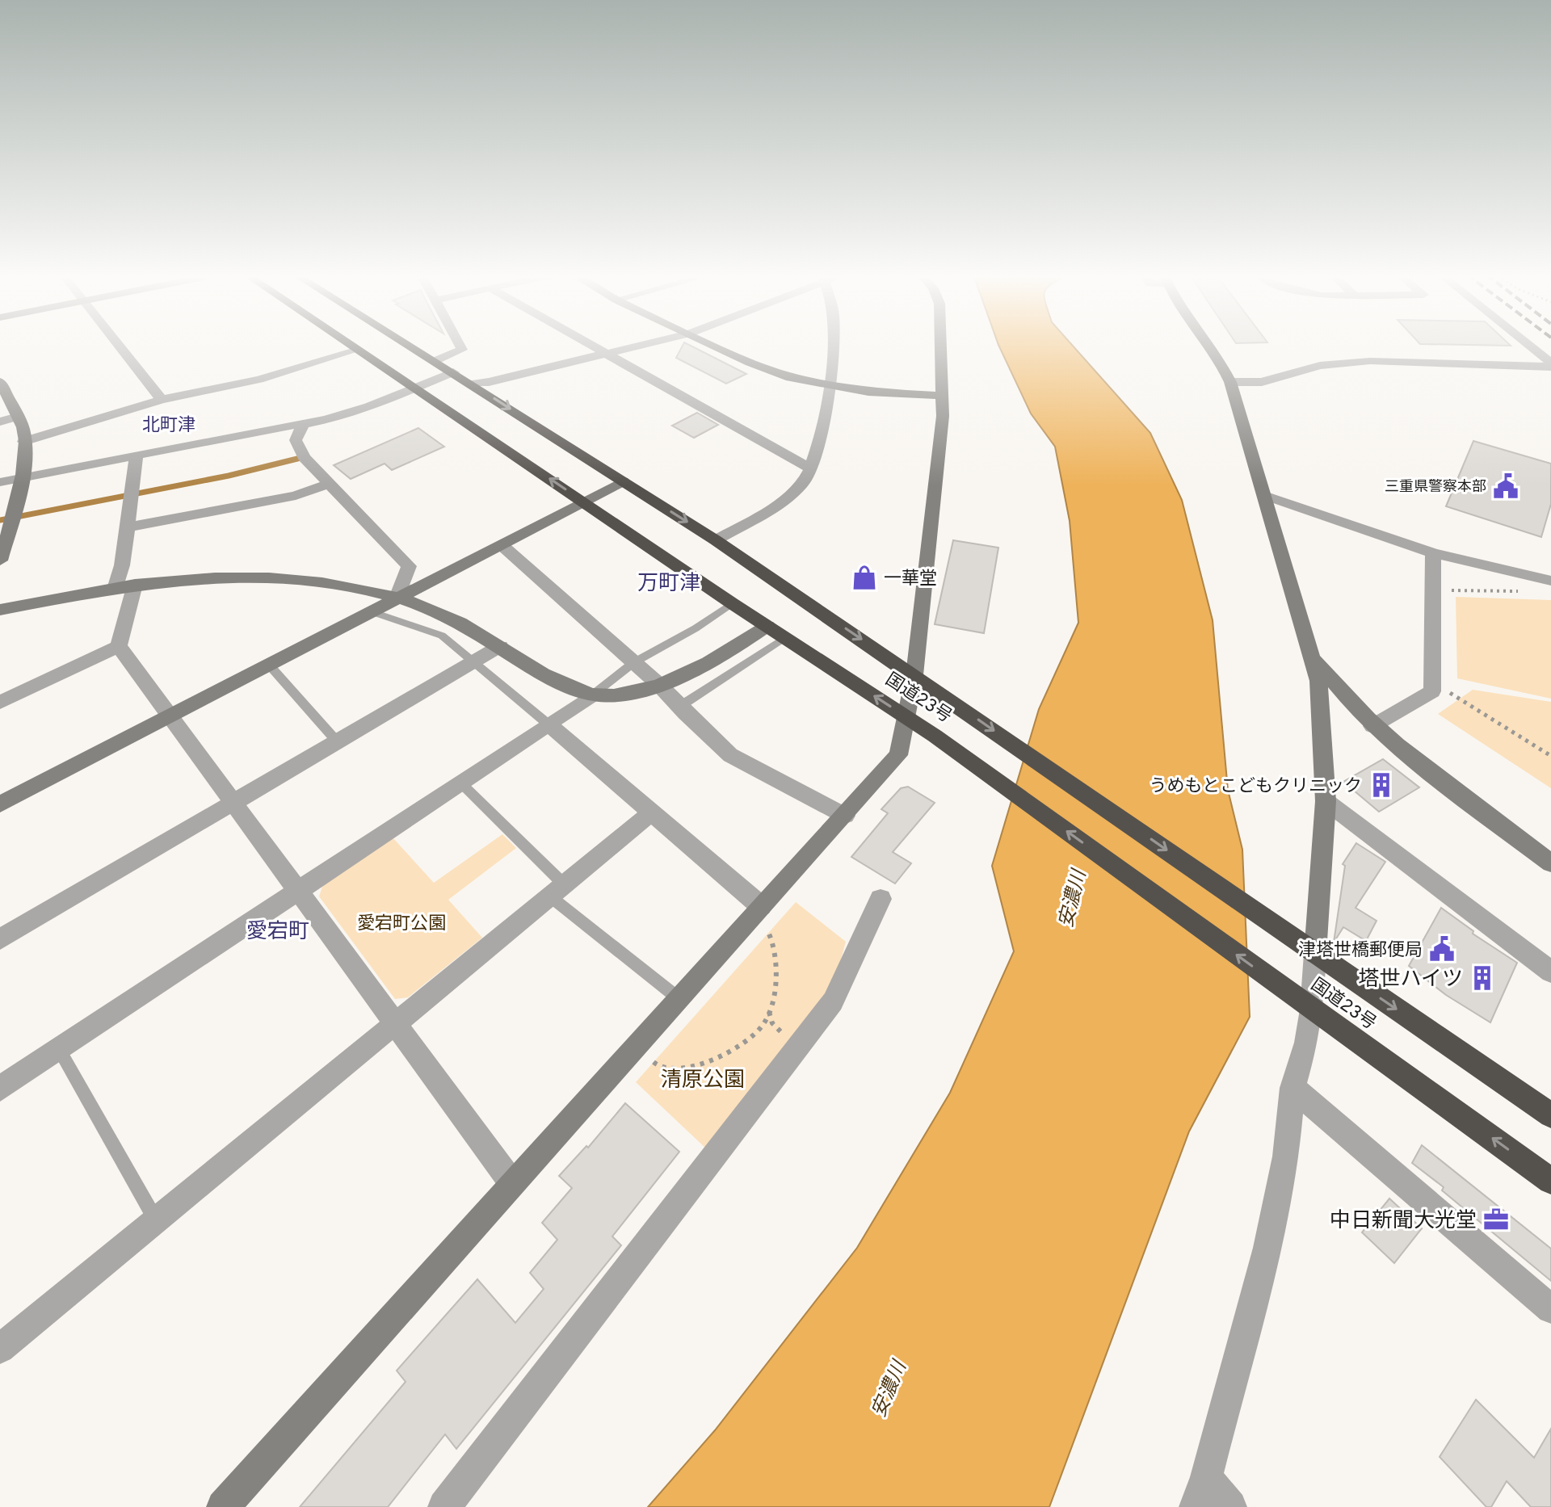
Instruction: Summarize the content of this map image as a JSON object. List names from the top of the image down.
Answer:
{
  "streets": {
    "highway": ["国道23号"]
  },
  "districts": ["北町津", "万町津", "愛宕町"],
  "water": ["安濃川"],
  "parks": ["愛宕町公園", "清原公園"],
  "places": {
    "public building": ["三重県警察本部", "津塔世橋郵便局"],
    "shop": ["一華堂"],
    "building": ["うめもとこどもクリニック", "塔世ハイツ"],
    "office": ["中日新聞大光堂"]
  }
}
